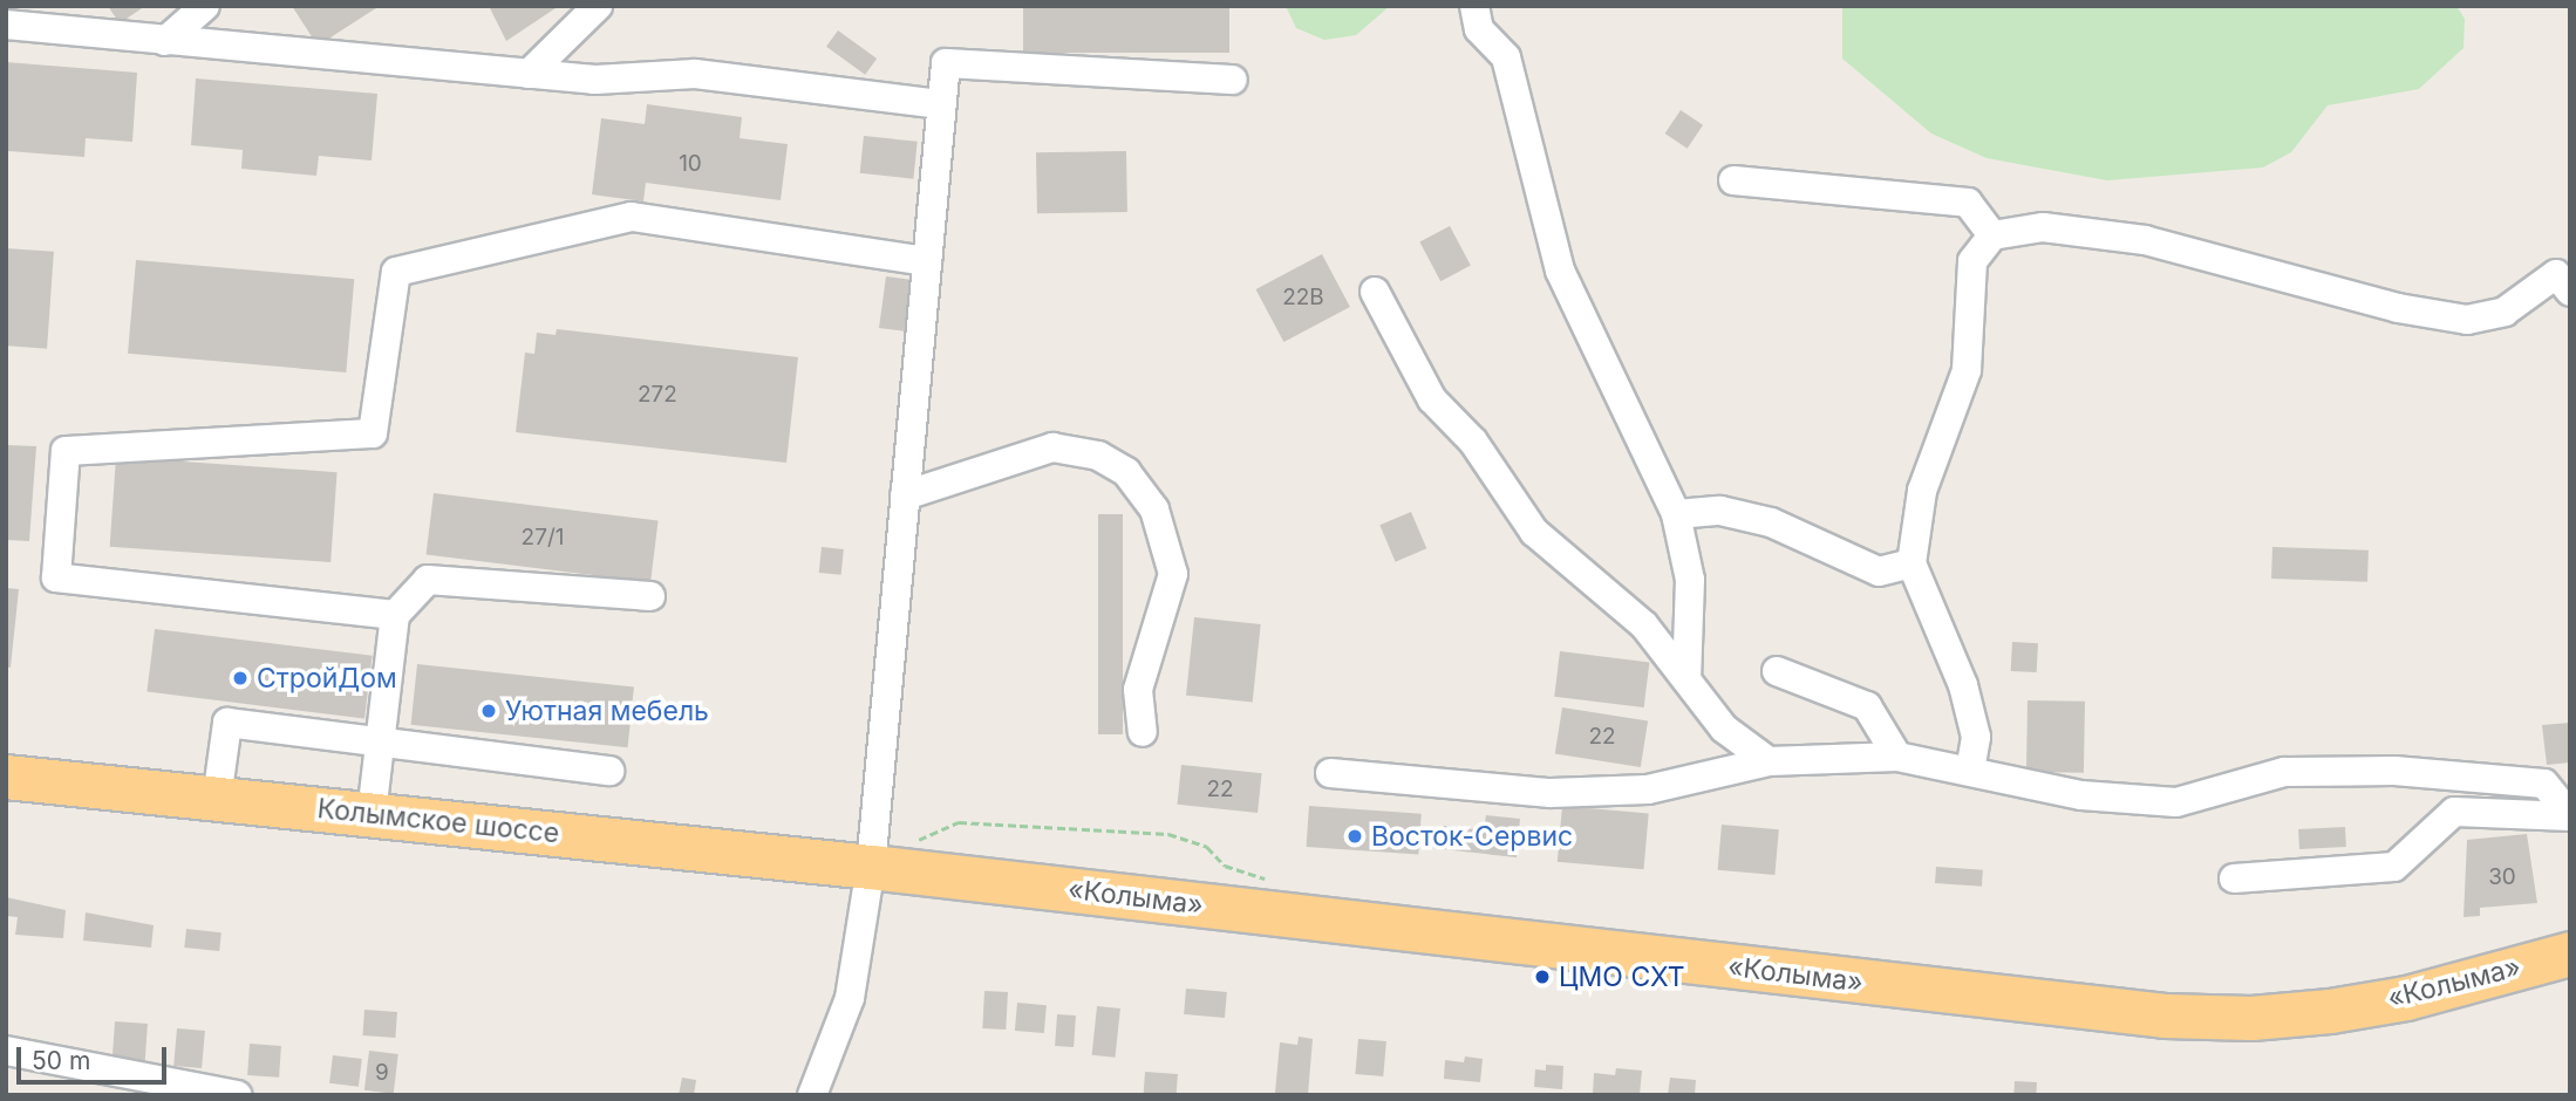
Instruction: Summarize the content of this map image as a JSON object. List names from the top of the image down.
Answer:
{
  "streets": {
    "highway": ["Колымское шоссе", "«Колыма»"]
  },
  "crossings": [
    ["Колымское шоссе", "«Колыма»"]
  ],
  "places": [
    "СтройДом",
    "Уютная мебель",
    "Восток-Сервис",
    "ЦМО СХТ"
  ],
  "house_numbers": [
    "10",
    "22В",
    "272",
    "27/1",
    "22",
    "22",
    "30",
    "9"
  ],
  "scale_bar": "50 m"
}
